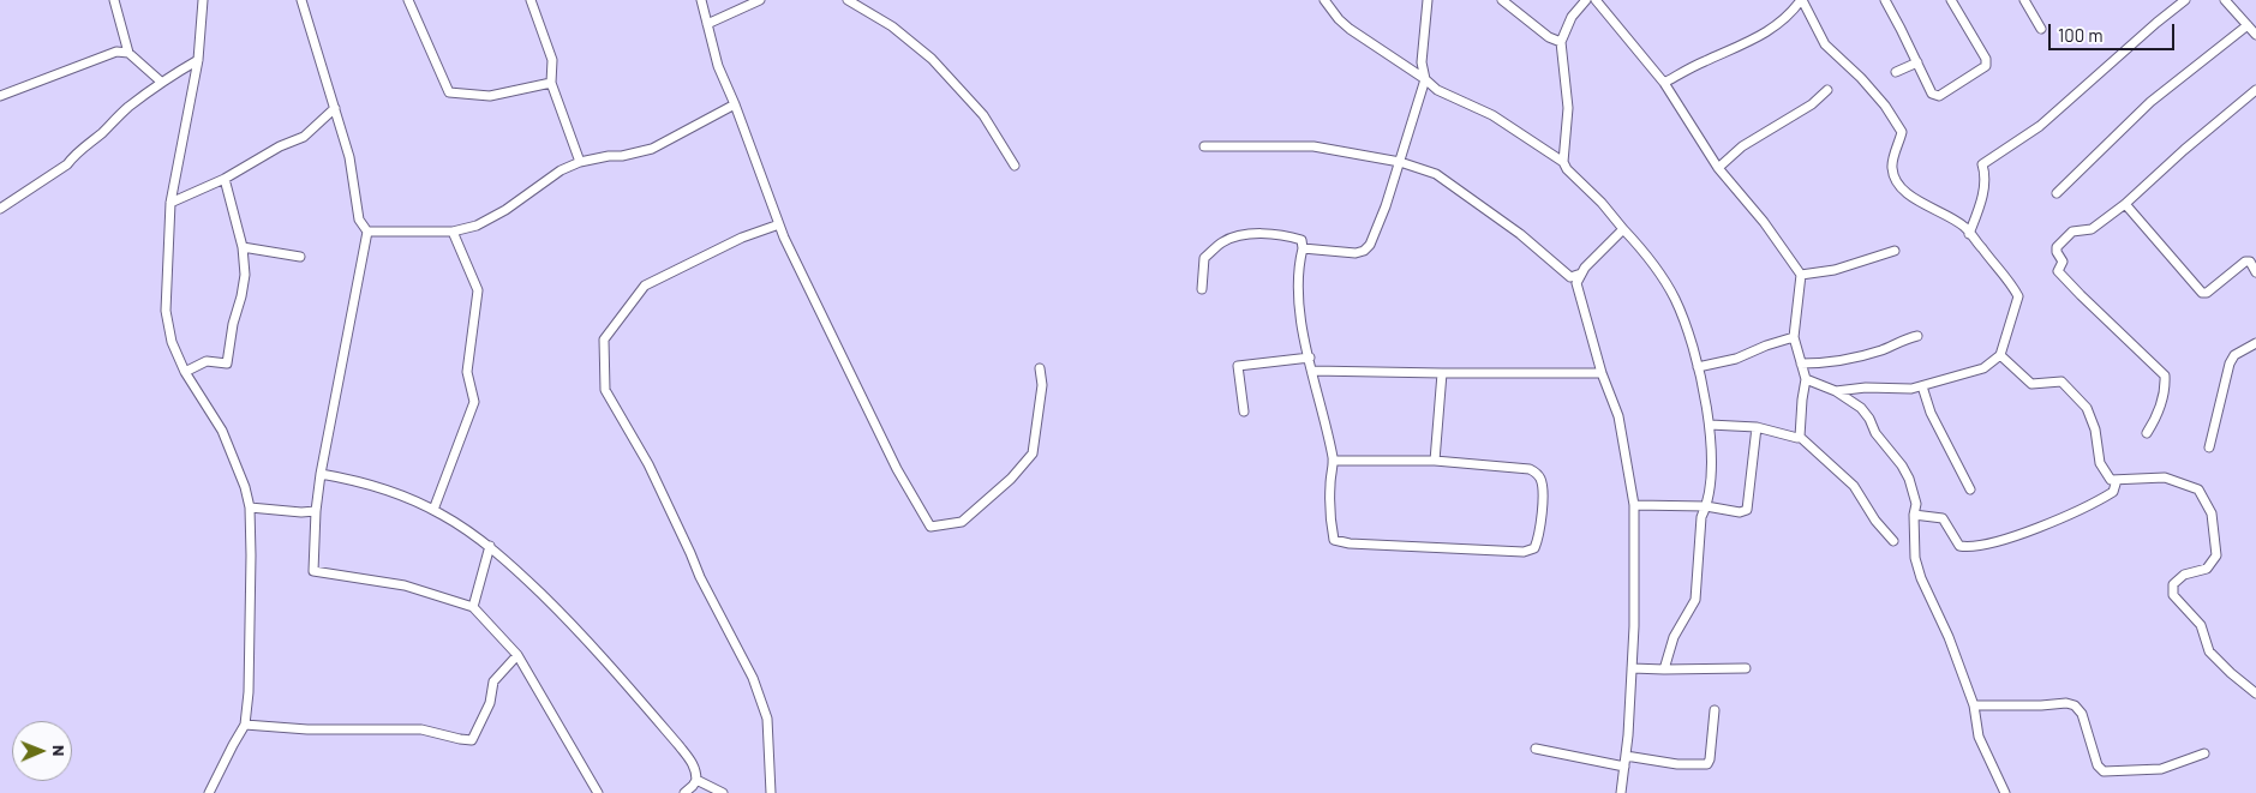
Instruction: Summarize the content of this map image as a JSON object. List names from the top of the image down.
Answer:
{
  "scale_bar": "100 m",
  "north": "right"
}
